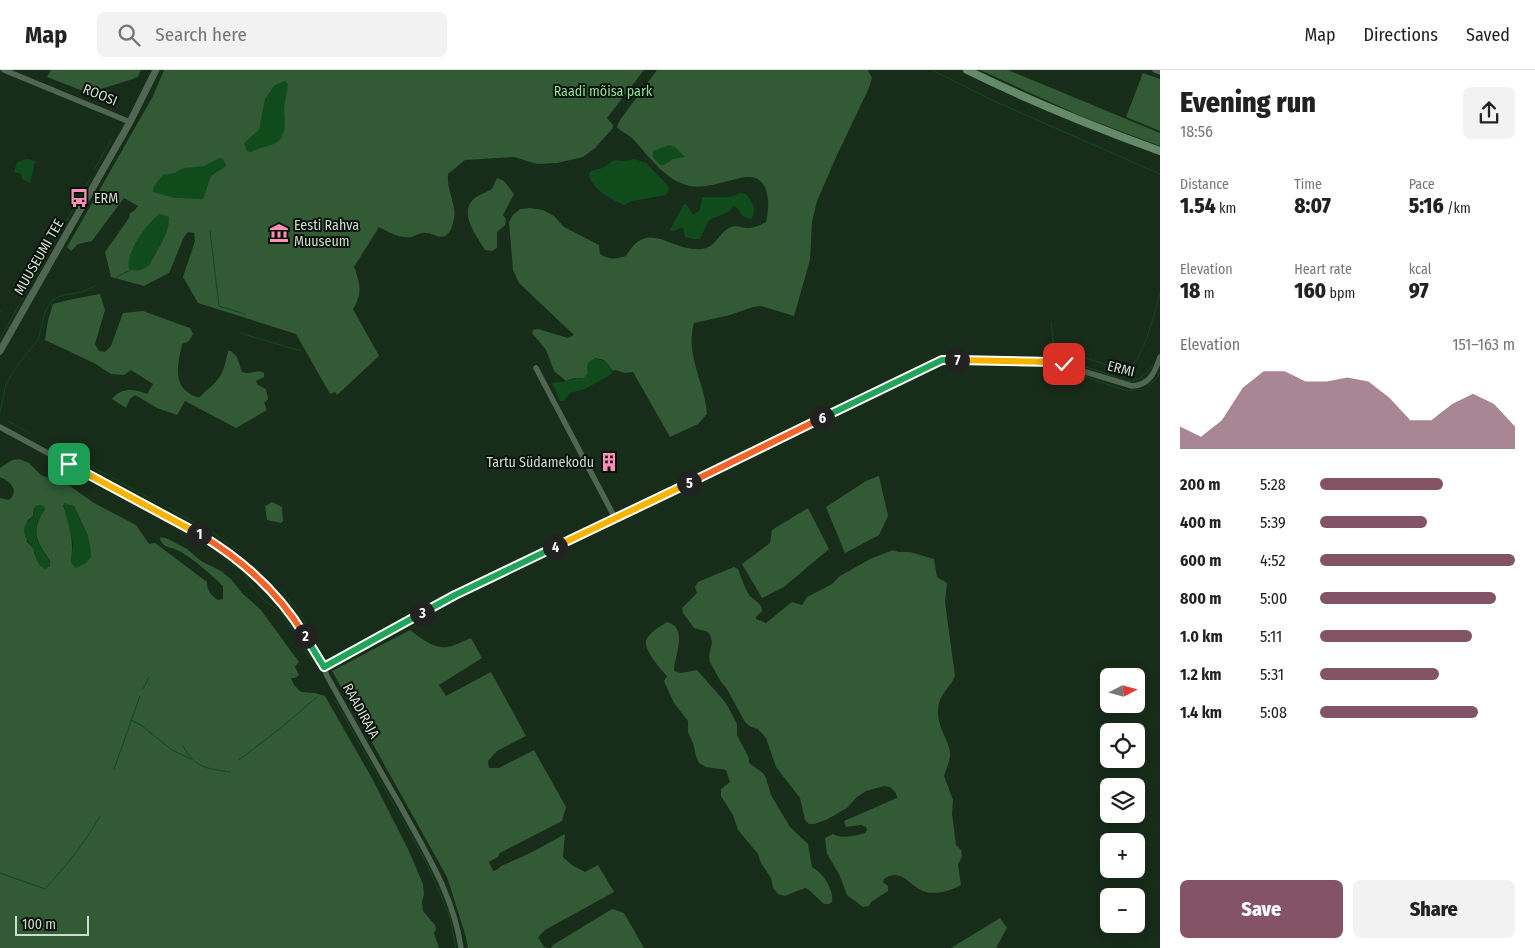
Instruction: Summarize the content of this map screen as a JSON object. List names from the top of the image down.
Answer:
{
  "streets": {
    "street": [
      "ROOSI",
      "MUUSEUMI TEE",
      "ERMI",
      "RAADIRAJA"
    ]
  },
  "crossings": [
    ["ROOSI", "MUUSEUMI TEE"],
    ["ERMI", "RAADIRAJA"]
  ],
  "parks": ["Raadi mõisa park"],
  "places": {
    "bus stop": ["ERM"],
    "museum": ["Eesti Rahva Muuseum"],
    "building": ["Tartu Südamekodu"]
  },
  "scale_bar": "100 m",
  "north": "right",
  "page": {
    "header": "Map",
    "search": "Search here",
    "nav": ["Map", "Directions", "Saved"],
    "heading": ["Evening run", "18:56"],
    "stats": [
      ["Distance", "1.54 km"],
      ["Time", "8:07"],
      ["Pace", "5:16 /km"],
      ["Elevation", "18 m"],
      ["Heart rate", "160 bpm"],
      ["kcal", "97"]
    ],
    "chart": ["Elevation", "151–163 m"],
    "pins": [
      "7",
      "6",
      "5",
      "1",
      "4",
      "3",
      "2"
    ],
    "list": [
      {
        "name": "200 m",
        "note": "5:28"
      },
      {
        "name": "400 m",
        "note": "5:39"
      },
      {
        "name": "600 m",
        "note": "4:52"
      },
      {
        "name": "800 m",
        "note": "5:00"
      },
      {
        "name": "1.0 km",
        "note": "5:11"
      },
      {
        "name": "1.2 km",
        "note": "5:31"
      },
      {
        "name": "1.4 km",
        "note": "5:08"
      }
    ],
    "map_buttons": ["+", "−"],
    "buttons": ["Save", "Share"],
    "scale": "100 m"
  }
}
